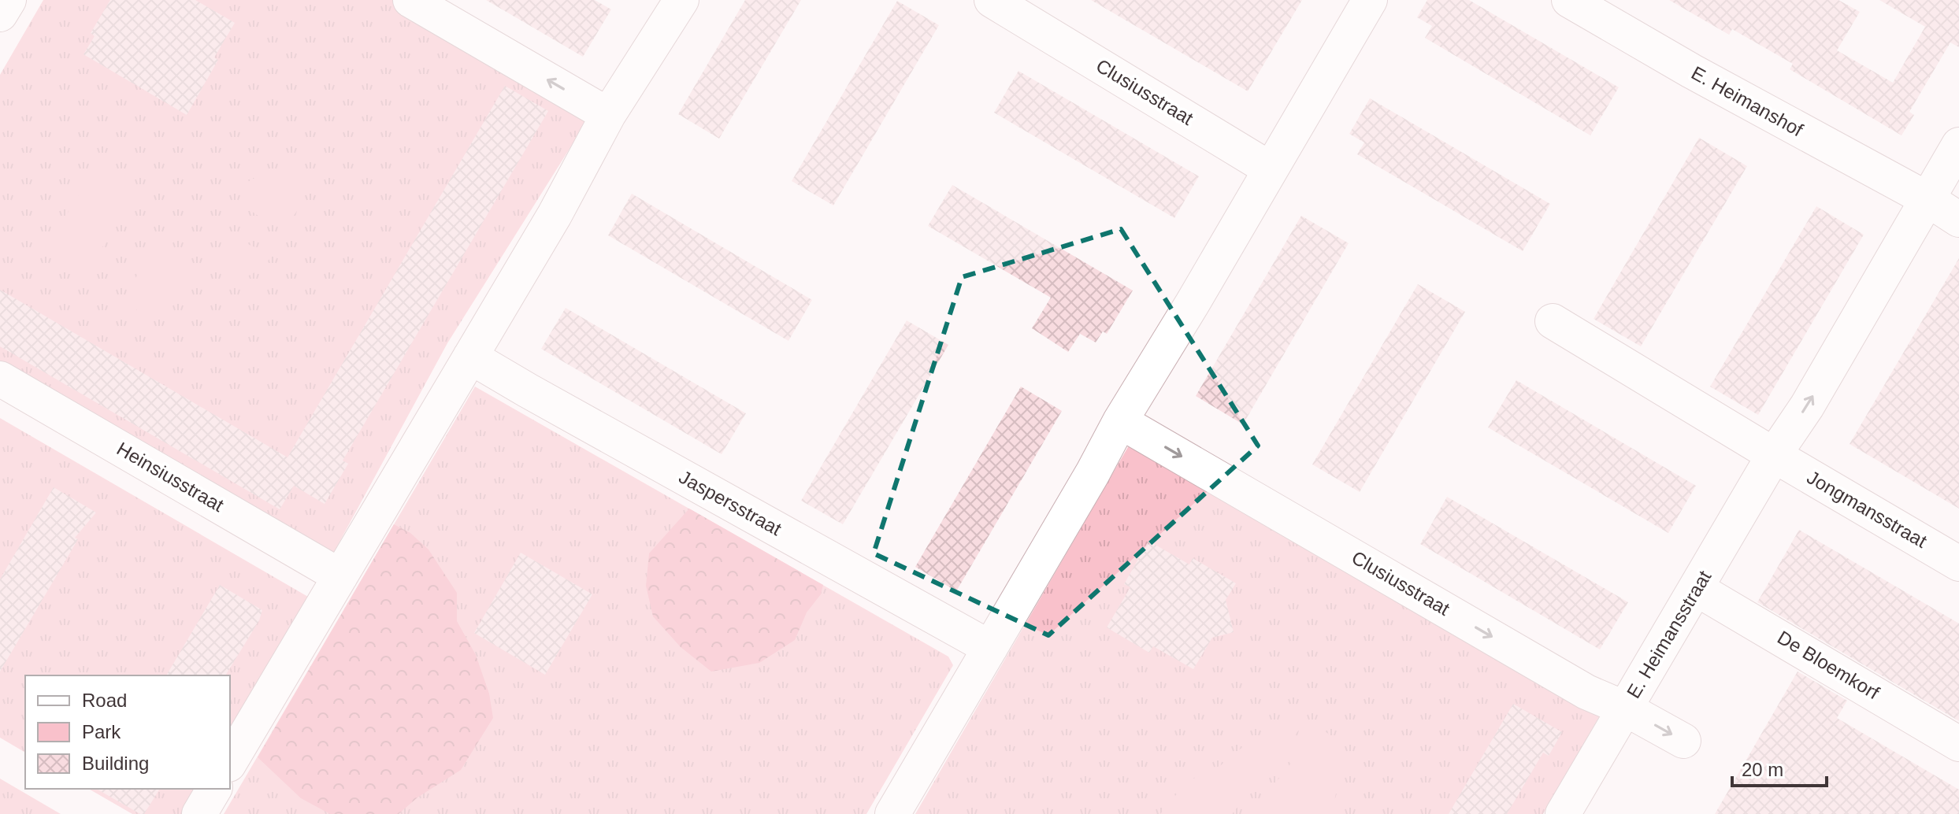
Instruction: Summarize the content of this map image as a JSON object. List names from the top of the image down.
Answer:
{
  "streets": {
    "street": [
      "Clusiusstraat",
      "E. Heimanshof",
      "Heinsiusstraat",
      "Jaspersstraat",
      "Jongmansstraat",
      "E. Heimansstraat",
      "De Bloemkorf"
    ]
  },
  "crossings": [
    ["Clusiusstraat", "E. Heimansstraat"],
    ["E. Heimanshof", "E. Heimansstraat"],
    ["Jongmansstraat", "E. Heimansstraat"],
    ["E. Heimansstraat", "De Bloemkorf"]
  ],
  "one_way": ["E. Heimansstraat"],
  "legend": ["Road", "Park", "Building"],
  "scale_bar": "20 m"
}
